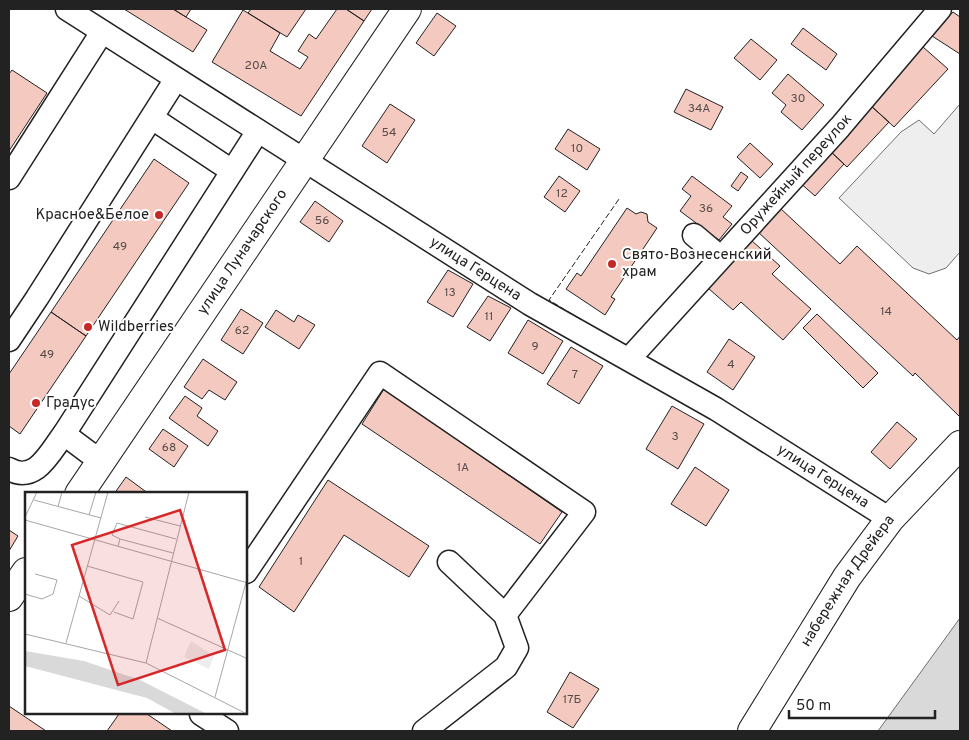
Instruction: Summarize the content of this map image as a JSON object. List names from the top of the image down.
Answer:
{
  "streets": {
    "main road": ["улица Луначарского", "набережная Дрейера"],
    "street": ["Оружейный переулок", "улица Герцена"]
  },
  "crossings": [
    ["Оружейный переулок", "улица Герцена"],
    ["улица Луначарского", "улица Герцена"],
    ["улица Герцена", "набережная Дрейера"]
  ],
  "places": [
    "Красное&Белое",
    "Свято-Вознесенский храм",
    "Wildberries",
    "Градус"
  ],
  "house_numbers": [
    "20А",
    "30",
    "34А",
    "54",
    "10",
    "12",
    "36",
    "56",
    "49",
    "13",
    "14",
    "11",
    "62",
    "9",
    "49",
    "4",
    "7",
    "3",
    "68",
    "1А",
    "1",
    "17Б"
  ],
  "scale_bar": "50 m"
}
